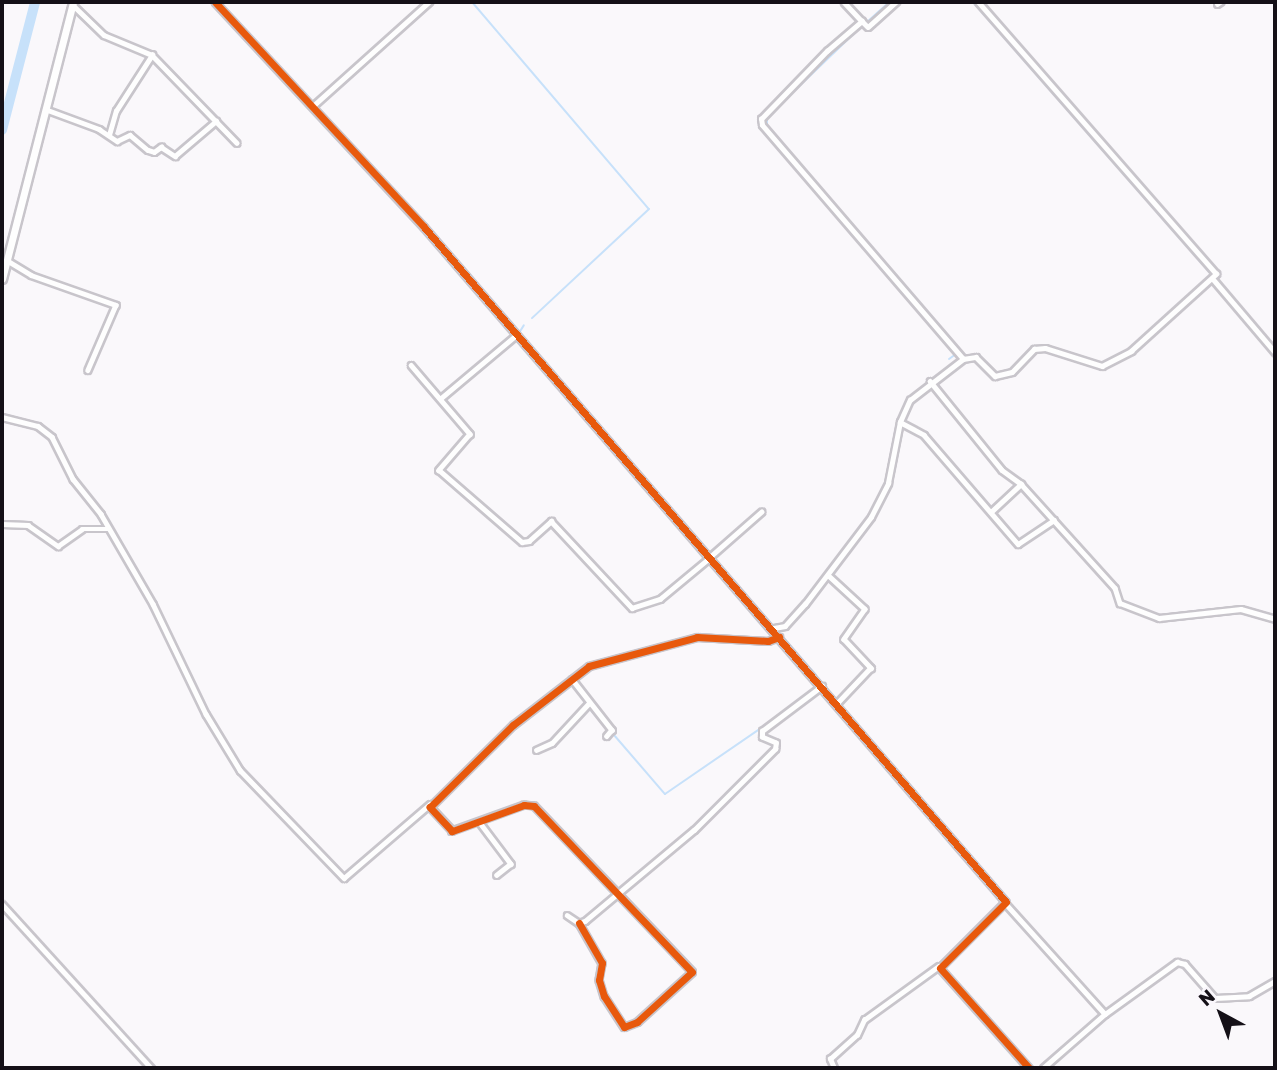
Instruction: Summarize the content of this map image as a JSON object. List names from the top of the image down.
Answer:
{
  "north": "top left"
}
